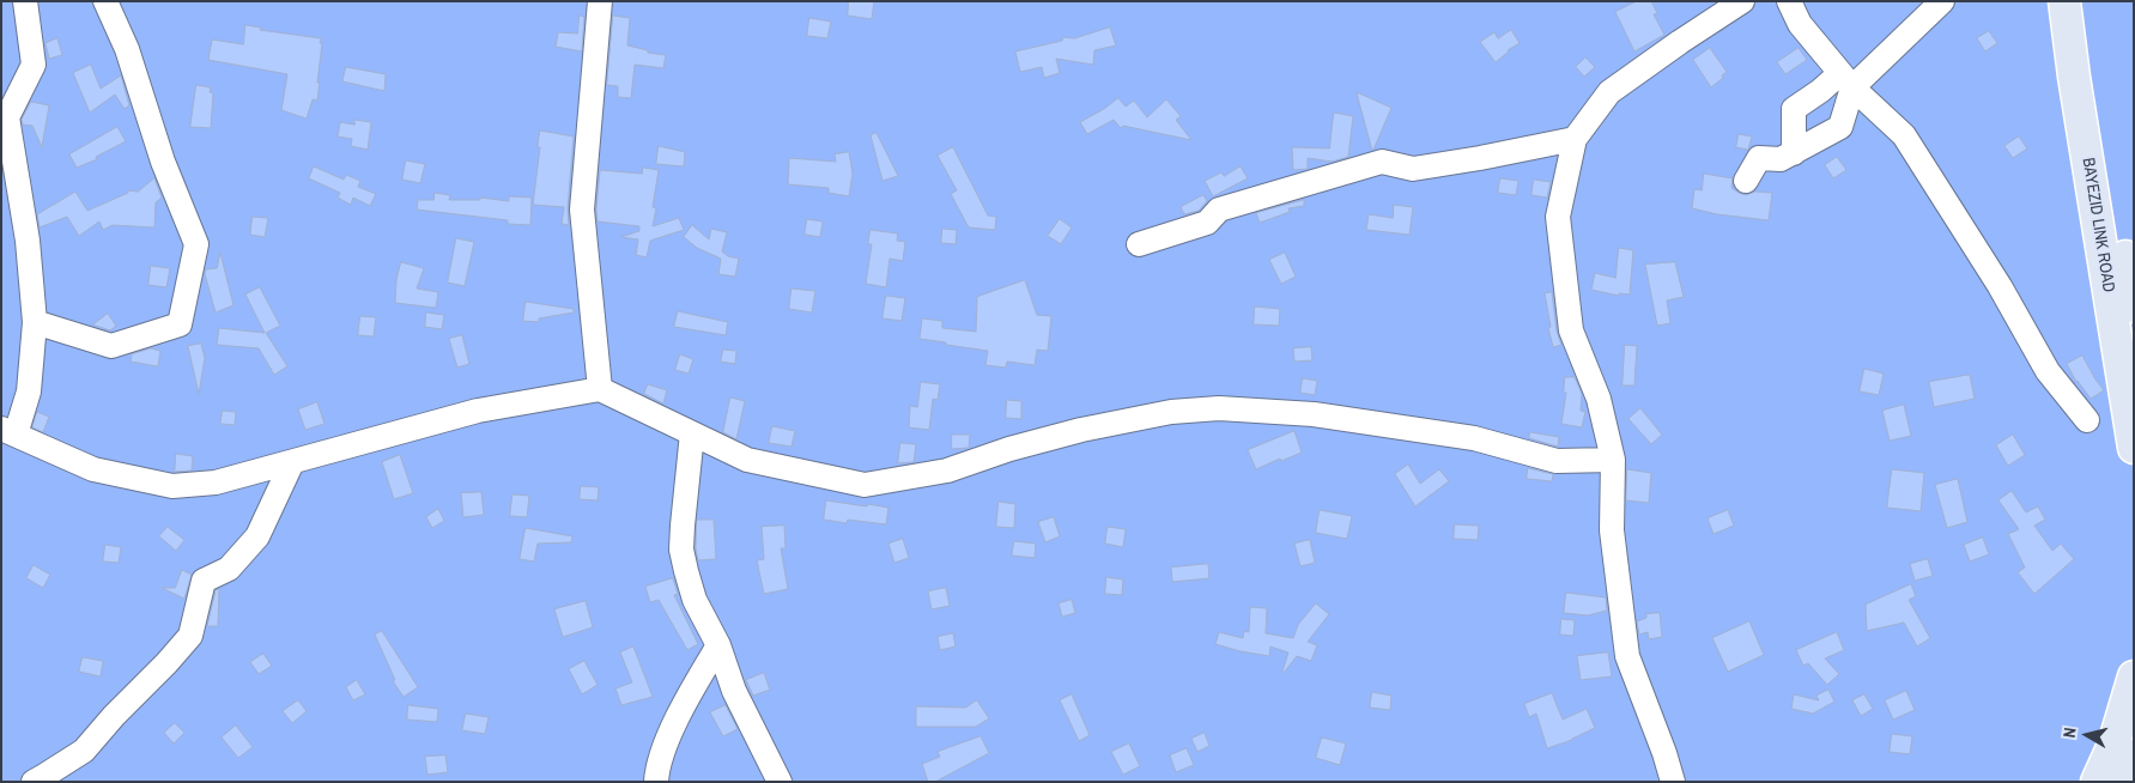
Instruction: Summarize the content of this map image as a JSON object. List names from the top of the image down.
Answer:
{
  "streets": {
    "main road": ["BAYEZID LINK ROAD"]
  },
  "north": "left"
}
